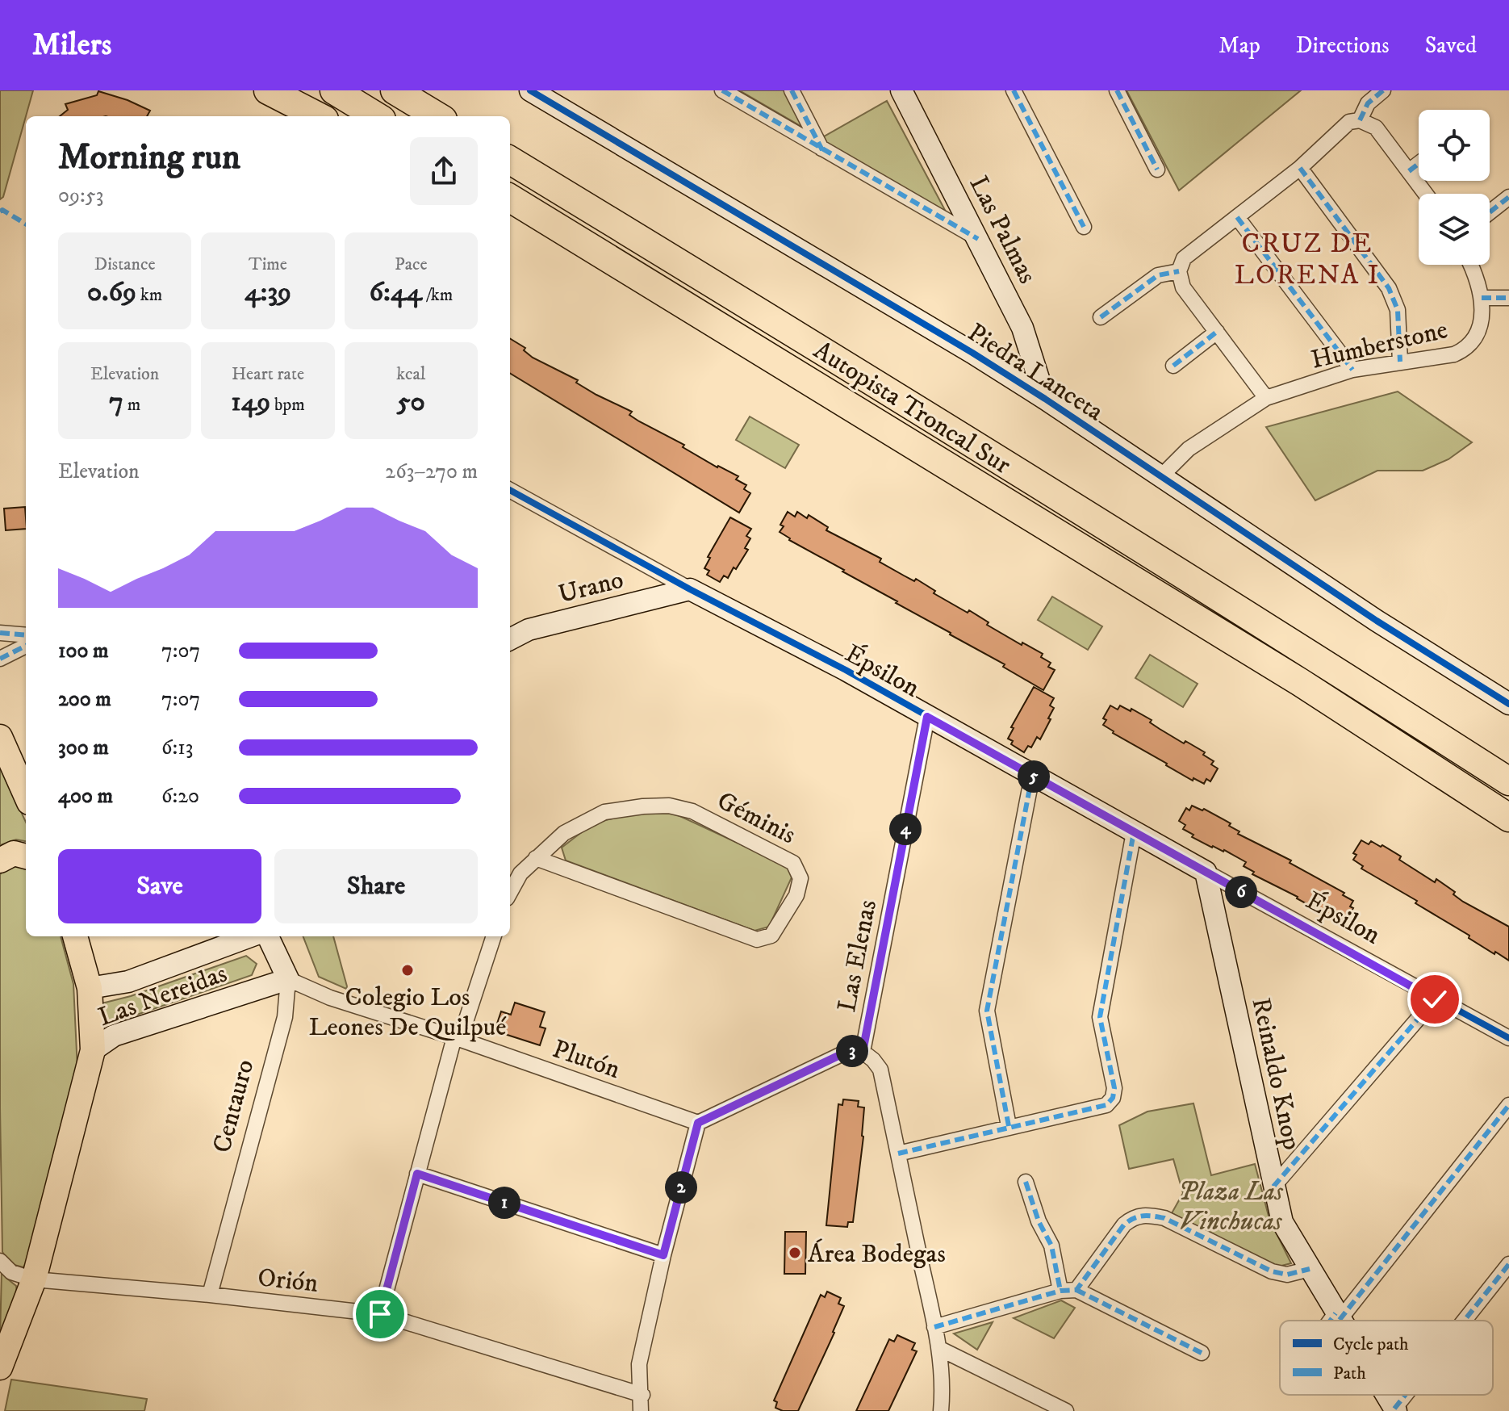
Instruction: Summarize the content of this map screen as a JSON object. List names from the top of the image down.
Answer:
{
  "streets": {
    "highway": ["Autopista Troncal Sur"],
    "street": [
      "Las Palmas",
      "Humberstone",
      "Piedra Lanceta",
      "Urano",
      "Épsilon",
      "Géminis",
      "Las Elenas",
      "Las Nereidas",
      "Plutón",
      "Reinaldo Knop",
      "Centauro",
      "Orión"
    ]
  },
  "crossings": [
    ["Las Palmas", "Piedra Lanceta"],
    ["Humberstone", "Piedra Lanceta"],
    ["Urano", "Épsilon"],
    ["Épsilon", "Las Elenas"],
    ["Épsilon", "Reinaldo Knop"],
    ["Las Nereidas", "Plutón"],
    ["Las Nereidas", "Centauro"],
    ["Plutón", "Centauro"],
    ["Centauro", "Orión"]
  ],
  "districts": ["CRUZ DE LORENA I"],
  "parks": ["Plaza Las Vinchucas"],
  "places": ["Colegio Los Leones De Quilpué", "Área Bodegas"],
  "legend": ["Cycle path", "Path"],
  "page": {
    "header": "Milers",
    "nav": ["Map", "Directions", "Saved"],
    "heading": ["Morning run", "09:53"],
    "stats": [
      ["Distance", "0.69 km"],
      ["Time", "4:39"],
      ["Pace", "6:44 /km"],
      ["Elevation", "7 m"],
      ["Heart rate", "149 bpm"],
      ["kcal", "50"]
    ],
    "chart": ["Elevation", "263–270 m"],
    "list": [
      {
        "name": "100 m",
        "note": "7:07"
      },
      {
        "name": "200 m",
        "note": "7:07"
      },
      {
        "name": "300 m",
        "note": "6:13"
      },
      {
        "name": "400 m",
        "note": "6:20"
      }
    ],
    "pins": [
      "5",
      "4",
      "6",
      "3",
      "2",
      "1"
    ],
    "buttons": ["Save", "Share"]
  }
}
